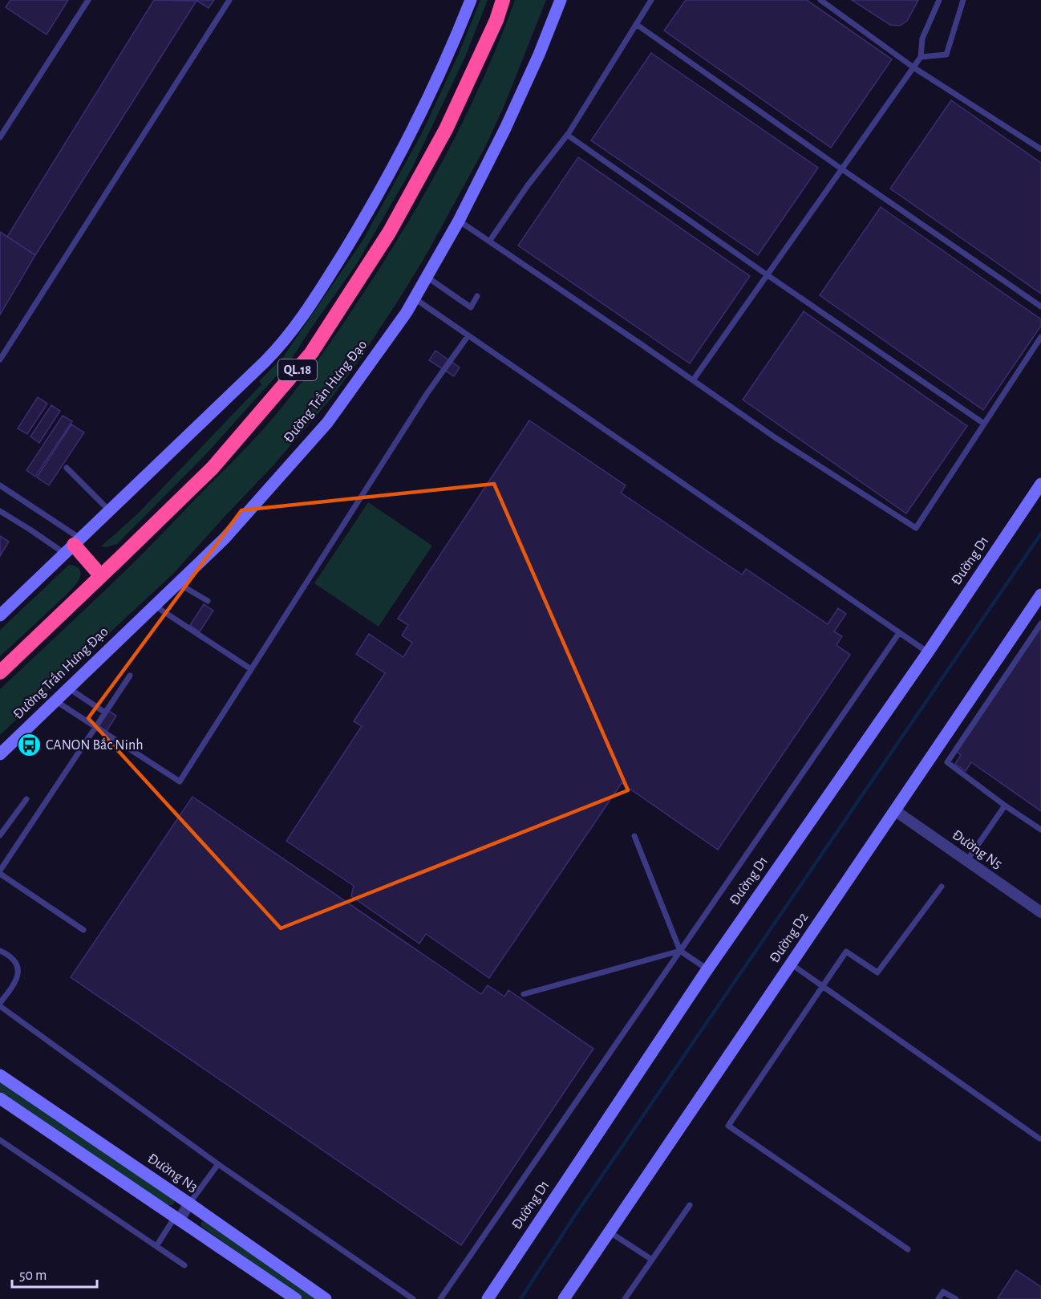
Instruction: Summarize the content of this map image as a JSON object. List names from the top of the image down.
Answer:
{
  "streets": {
    "highway": ["QL.18"],
    "street": [
      "Đường Trần Hưng Đạo",
      "Đường D1",
      "Đường N5",
      "Đường D2",
      "Đường N3"
    ]
  },
  "crossings": [
    ["Đường N5", "Đường D2"]
  ],
  "places": {
    "bus stop": ["CANON Bắc Ninh"]
  },
  "scale_bar": "50 m"
}
